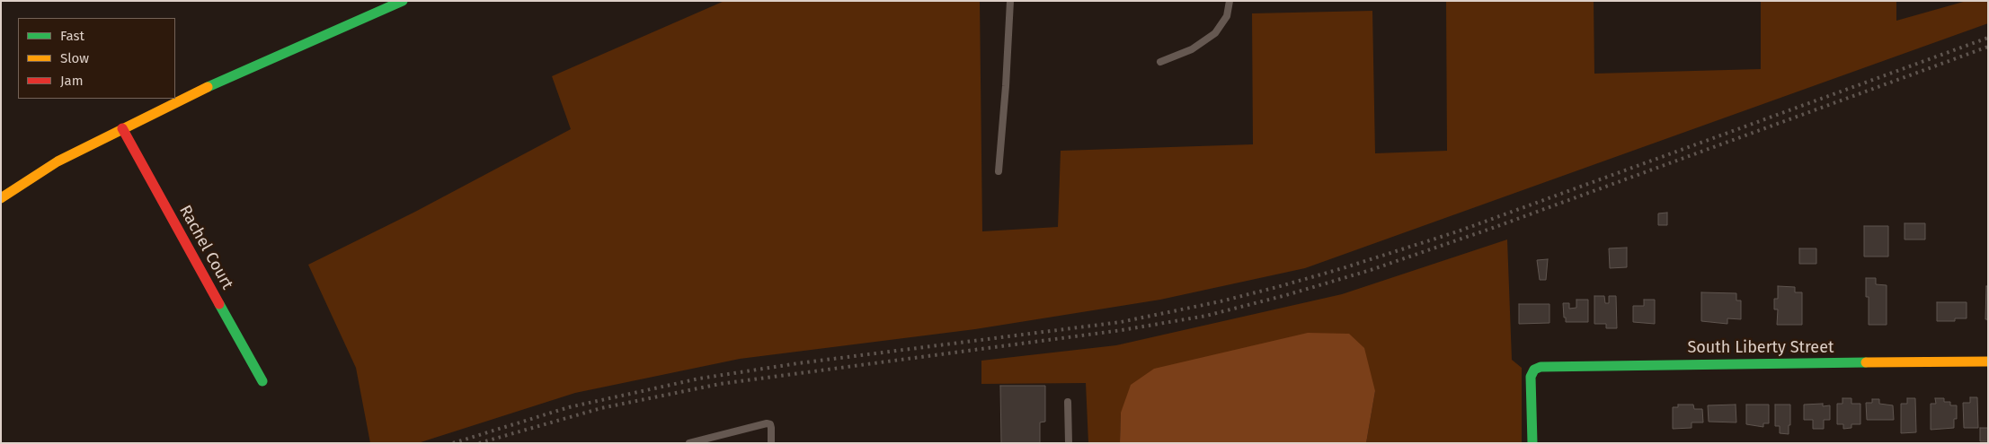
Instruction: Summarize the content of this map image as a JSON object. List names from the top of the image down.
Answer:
{
  "streets": {
    "street": ["Rachel Court", "South Liberty Street"]
  },
  "legend": ["Fast", "Slow", "Jam"]
}
